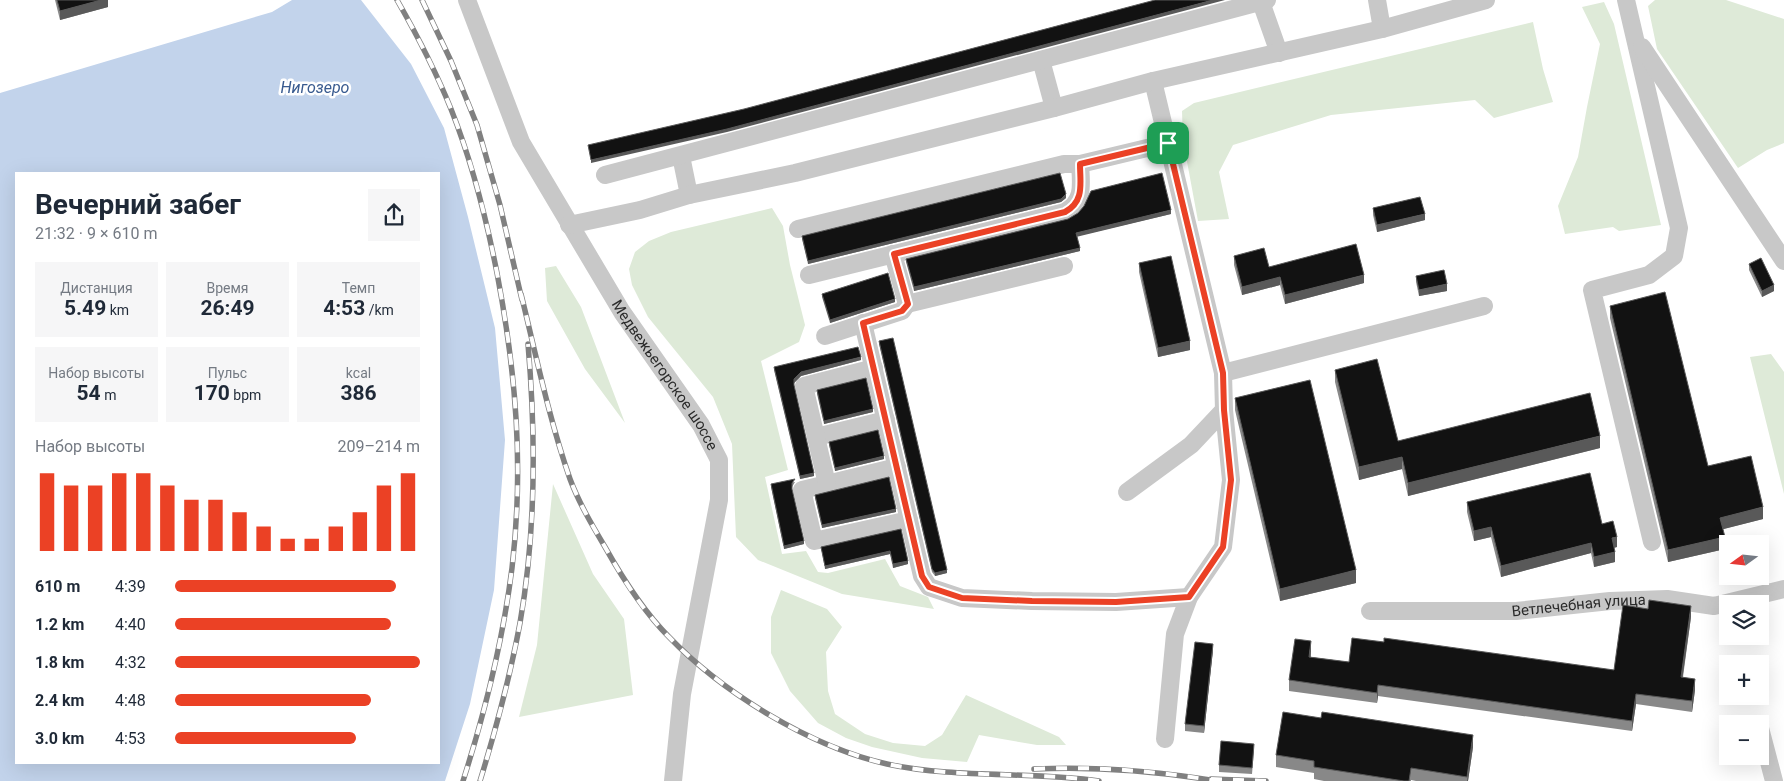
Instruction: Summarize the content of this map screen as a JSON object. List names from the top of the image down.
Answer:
{
  "streets": {
    "street": ["Медвежьегорское шоссе", "Ветлечебная улица"]
  },
  "water": ["Нигозеро"],
  "north": "left",
  "page": {
    "heading": ["Вечерний забег", "21:32 · 9 × 610 m"],
    "stats": [
      ["Дистанция", "5.49 km"],
      ["Время", "26:49"],
      ["Темп", "4:53 /km"],
      ["Набор высоты", "54 m"],
      ["Пульс", "170 bpm"],
      ["kcal", "386"]
    ],
    "chart": ["Набор высоты", "209–214 m"],
    "map_buttons": ["+", "−"],
    "list": [
      {
        "name": "610 m",
        "note": "4:39"
      },
      {
        "name": "1.2 km",
        "note": "4:40"
      },
      {
        "name": "1.8 km",
        "note": "4:32"
      },
      {
        "name": "2.4 km",
        "note": "4:48"
      },
      {
        "name": "3.0 km",
        "note": "4:53"
      }
    ]
  }
}
